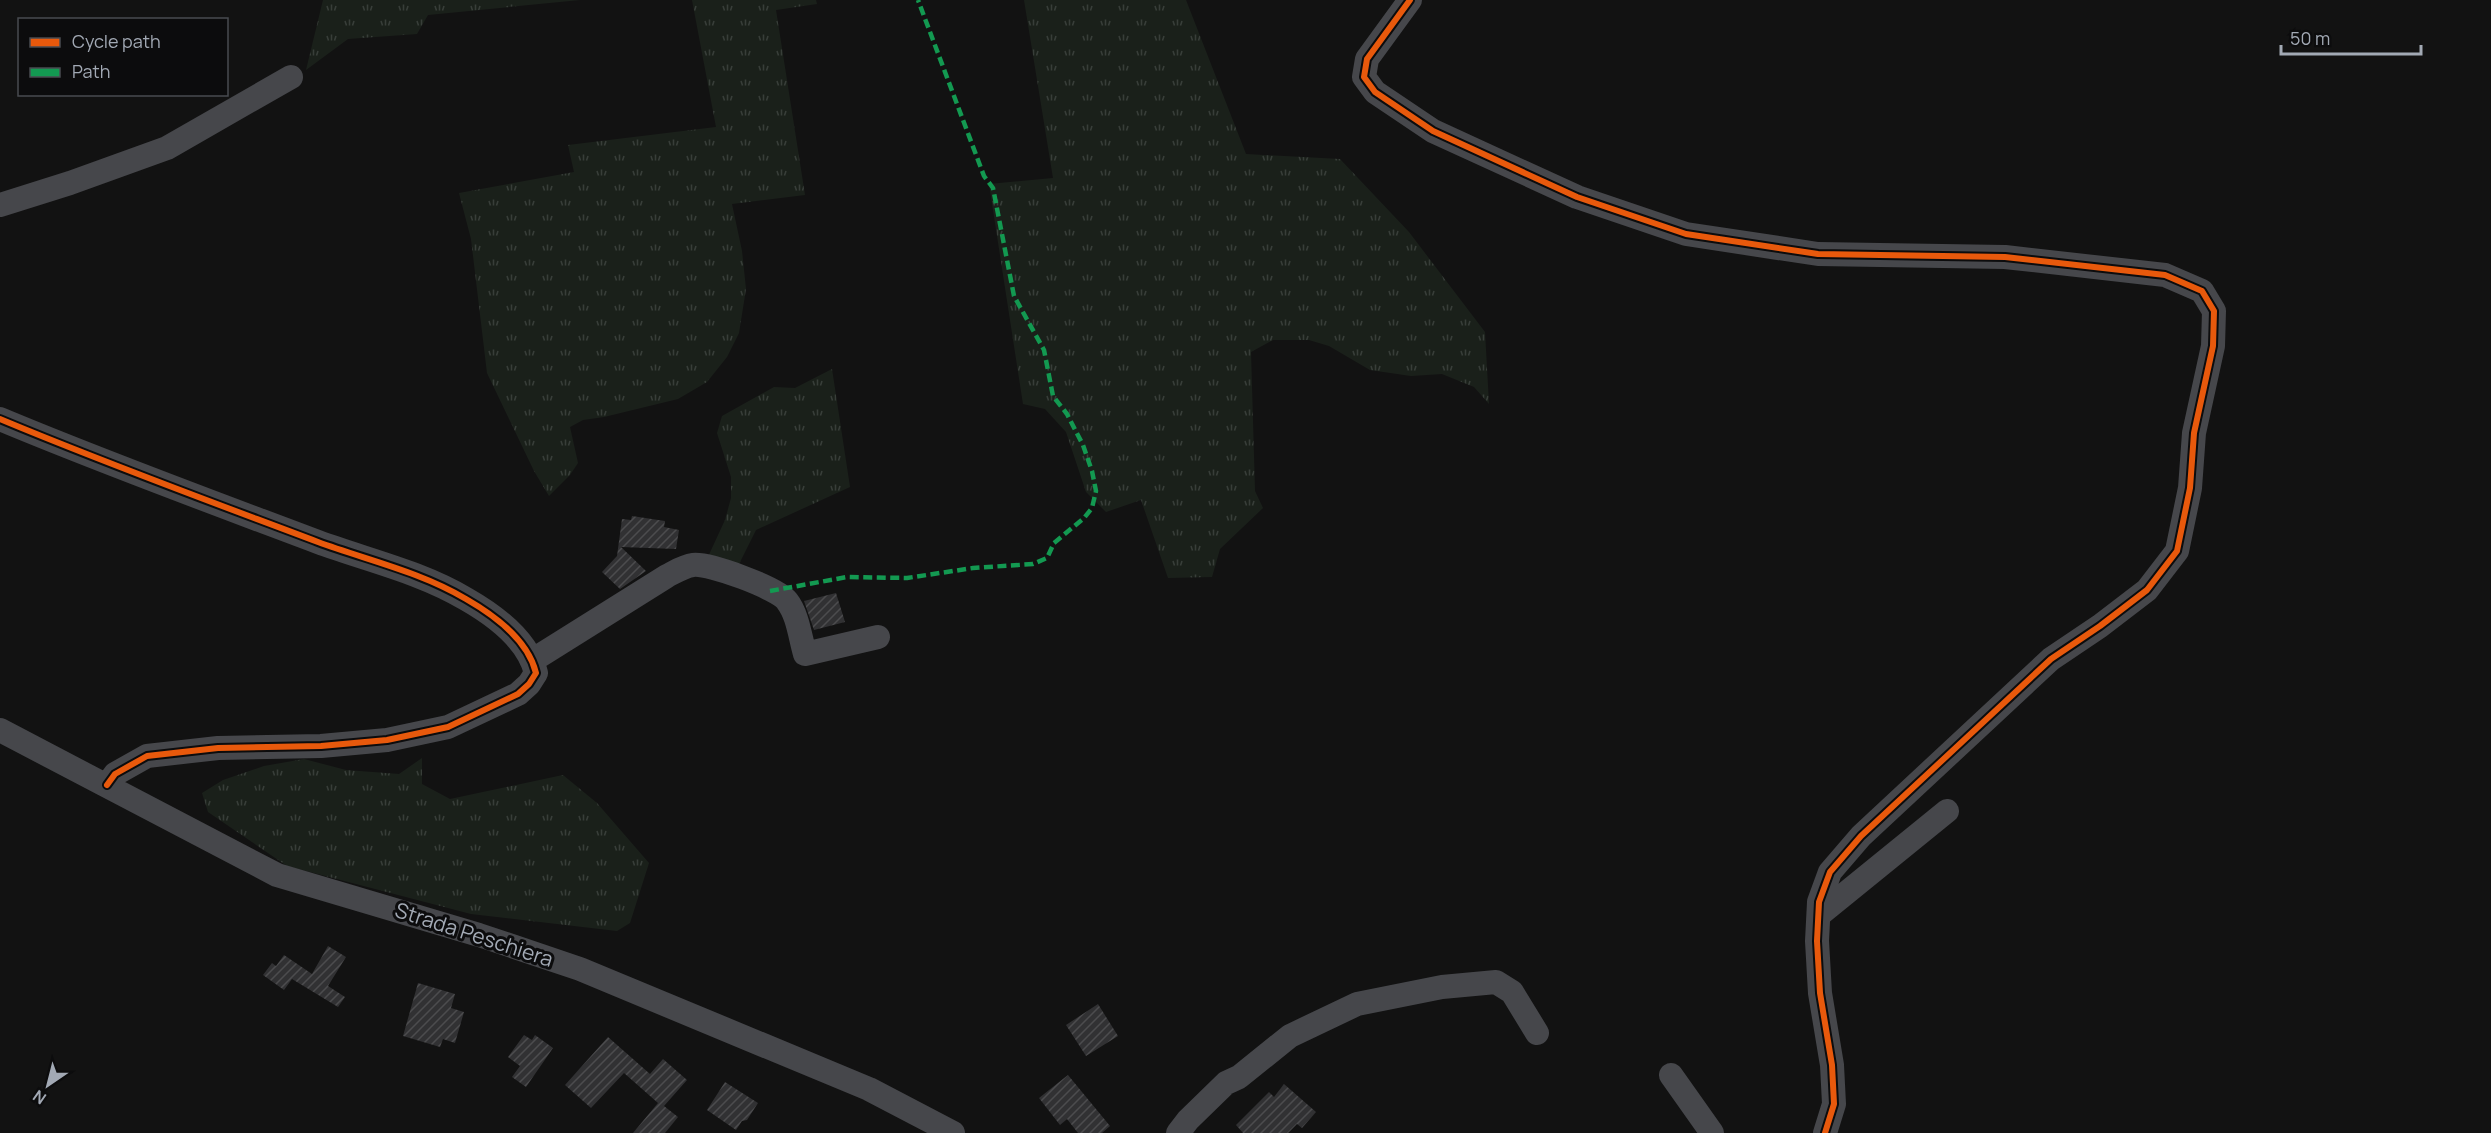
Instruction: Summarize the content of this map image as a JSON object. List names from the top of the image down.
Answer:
{
  "streets": {
    "street": ["Strada Peschiera"]
  },
  "legend": ["Cycle path", "Path"],
  "scale_bar": "50 m",
  "north": "bottom left"
}
